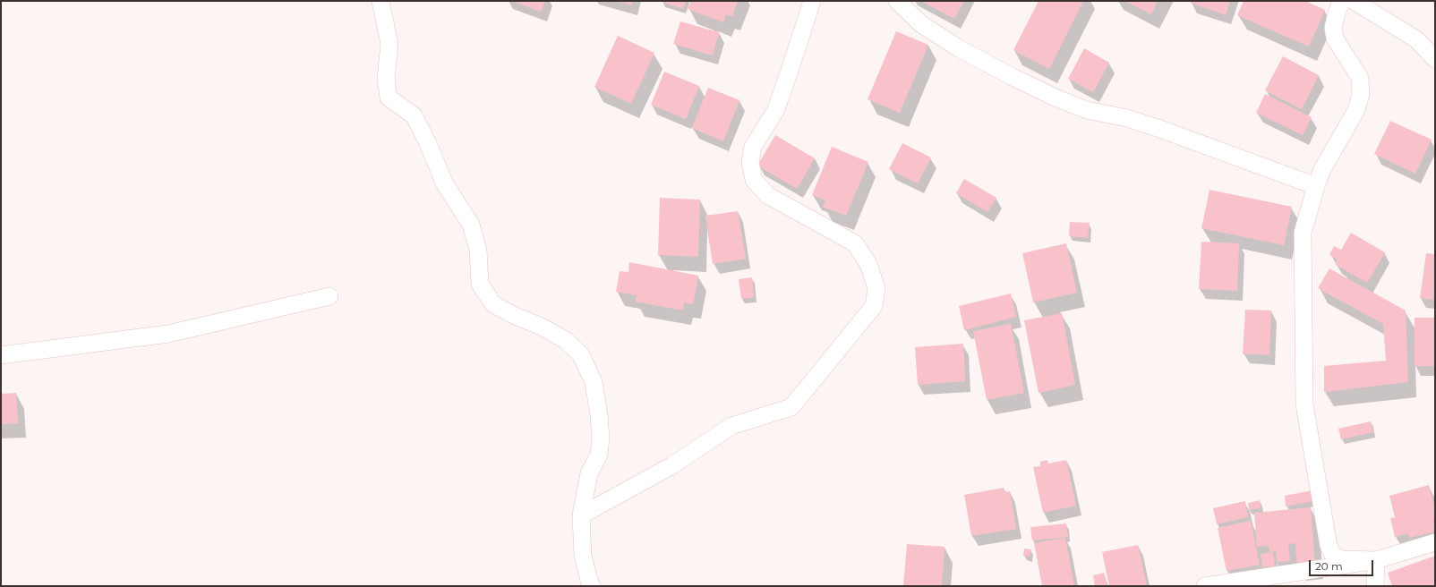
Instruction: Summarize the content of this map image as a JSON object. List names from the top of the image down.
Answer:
{
  "scale_bar": "20 m"
}
